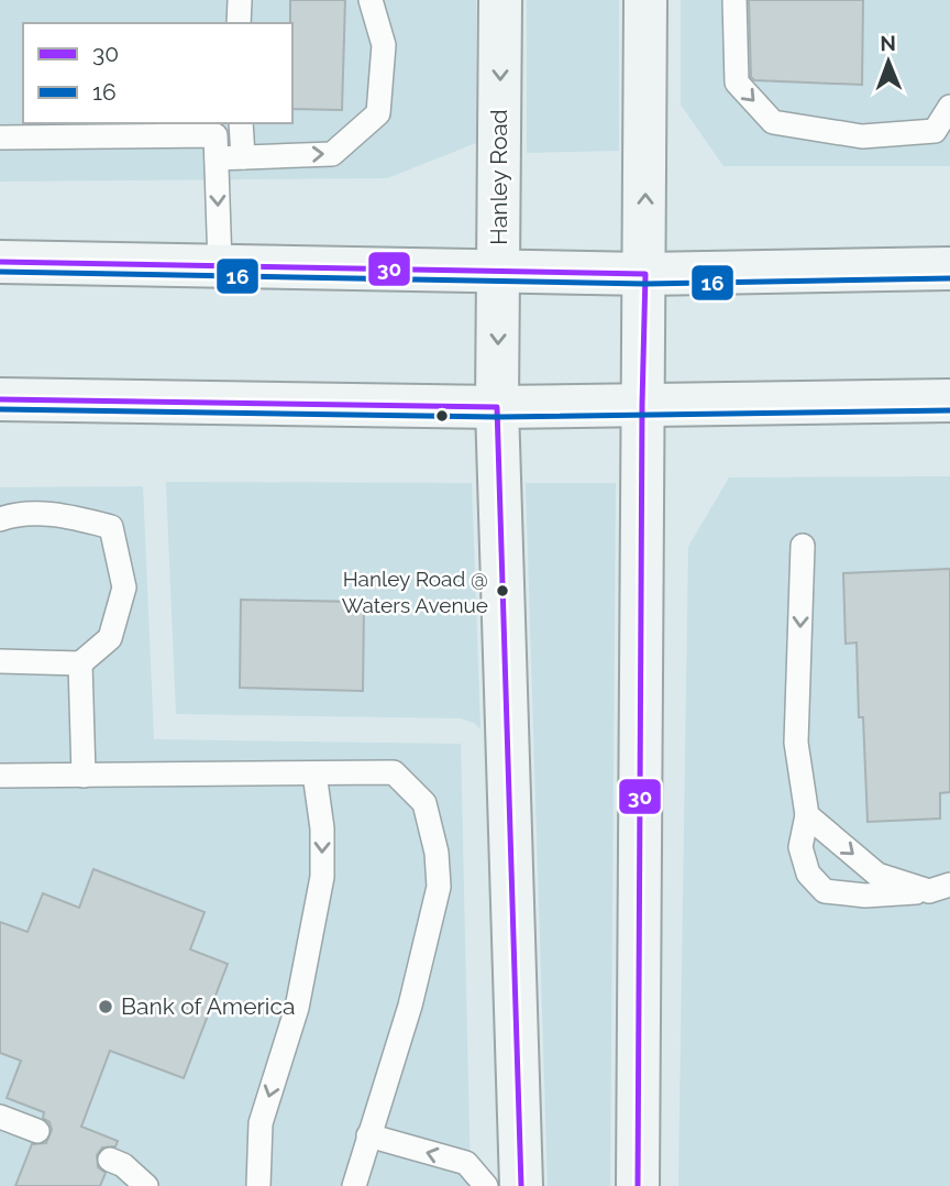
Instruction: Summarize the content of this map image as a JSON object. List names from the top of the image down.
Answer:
{
  "streets": {
    "main road": ["Hanley Road"]
  },
  "places": ["Hanley Road @ Waters Avenue", "Bank of America"],
  "lines": ["transit line 30", "transit line 16"],
  "legend": ["30", "16"],
  "north": "top"
}
